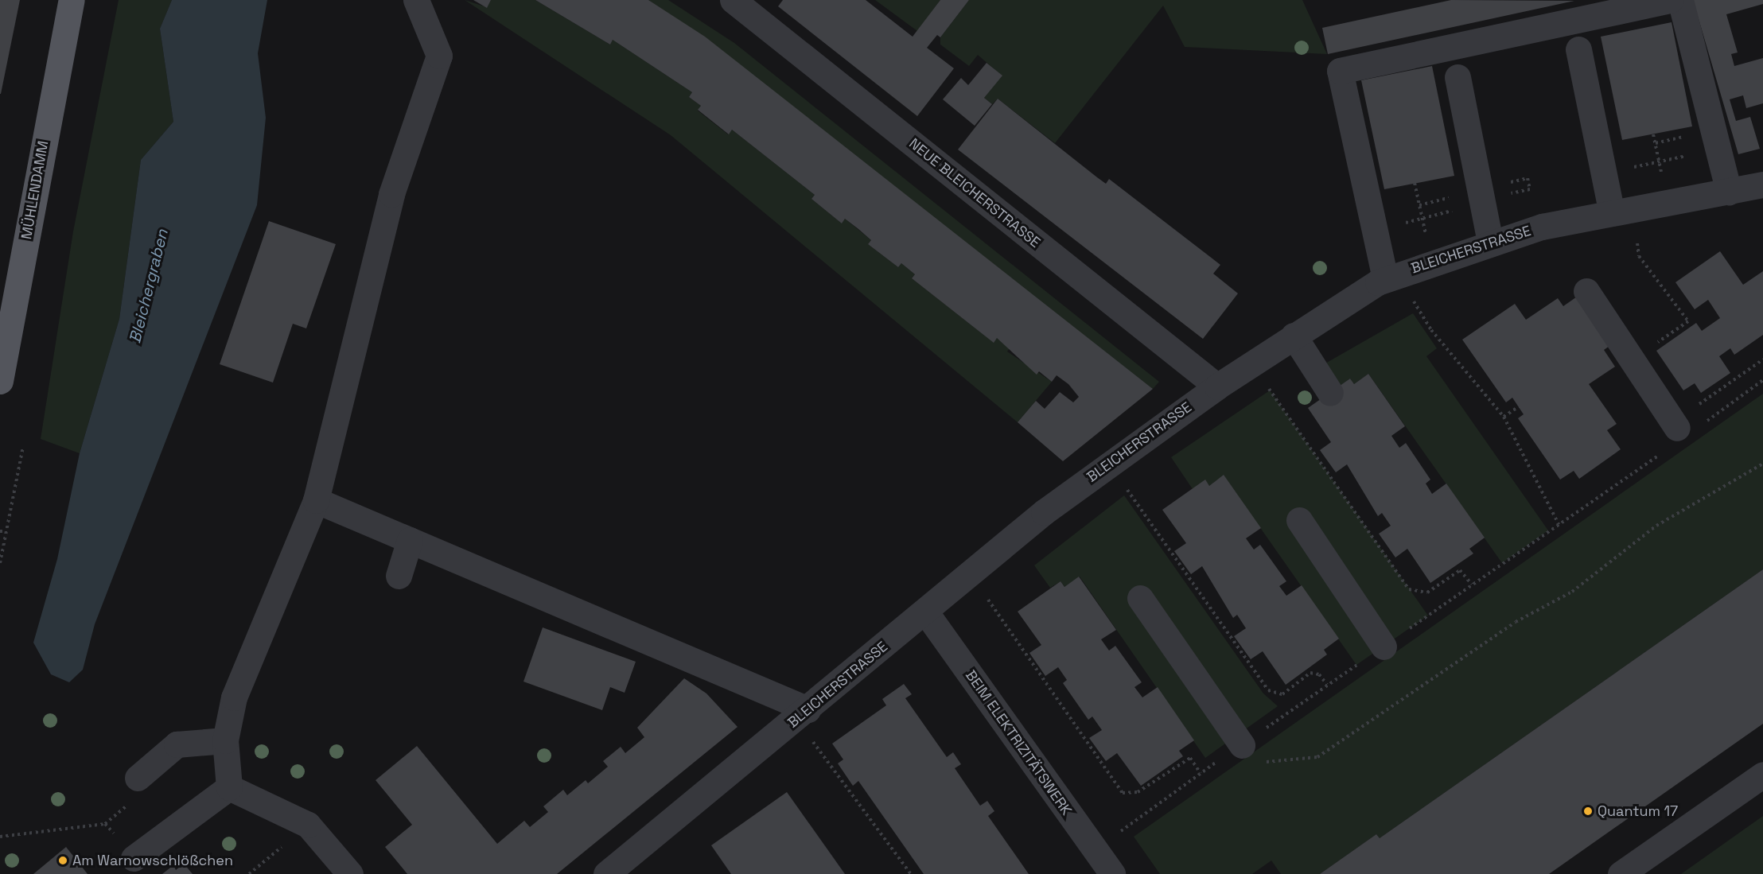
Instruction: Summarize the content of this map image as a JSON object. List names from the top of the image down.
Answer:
{
  "streets": {
    "main road": ["MÜHLENDAMM"],
    "street": ["NEUE BLEICHERSTRASSE", "BLEICHERSTRASSE", "BEIM ELEKTRIZITÄTSWERK"]
  },
  "crossings": [
    ["NEUE BLEICHERSTRASSE", "BLEICHERSTRASSE"],
    ["BLEICHERSTRASSE", "BEIM ELEKTRIZITÄTSWERK"]
  ],
  "water": ["Bleichergraben"],
  "places": ["Quantum 17", "Am Warnowschlößchen"]
}
